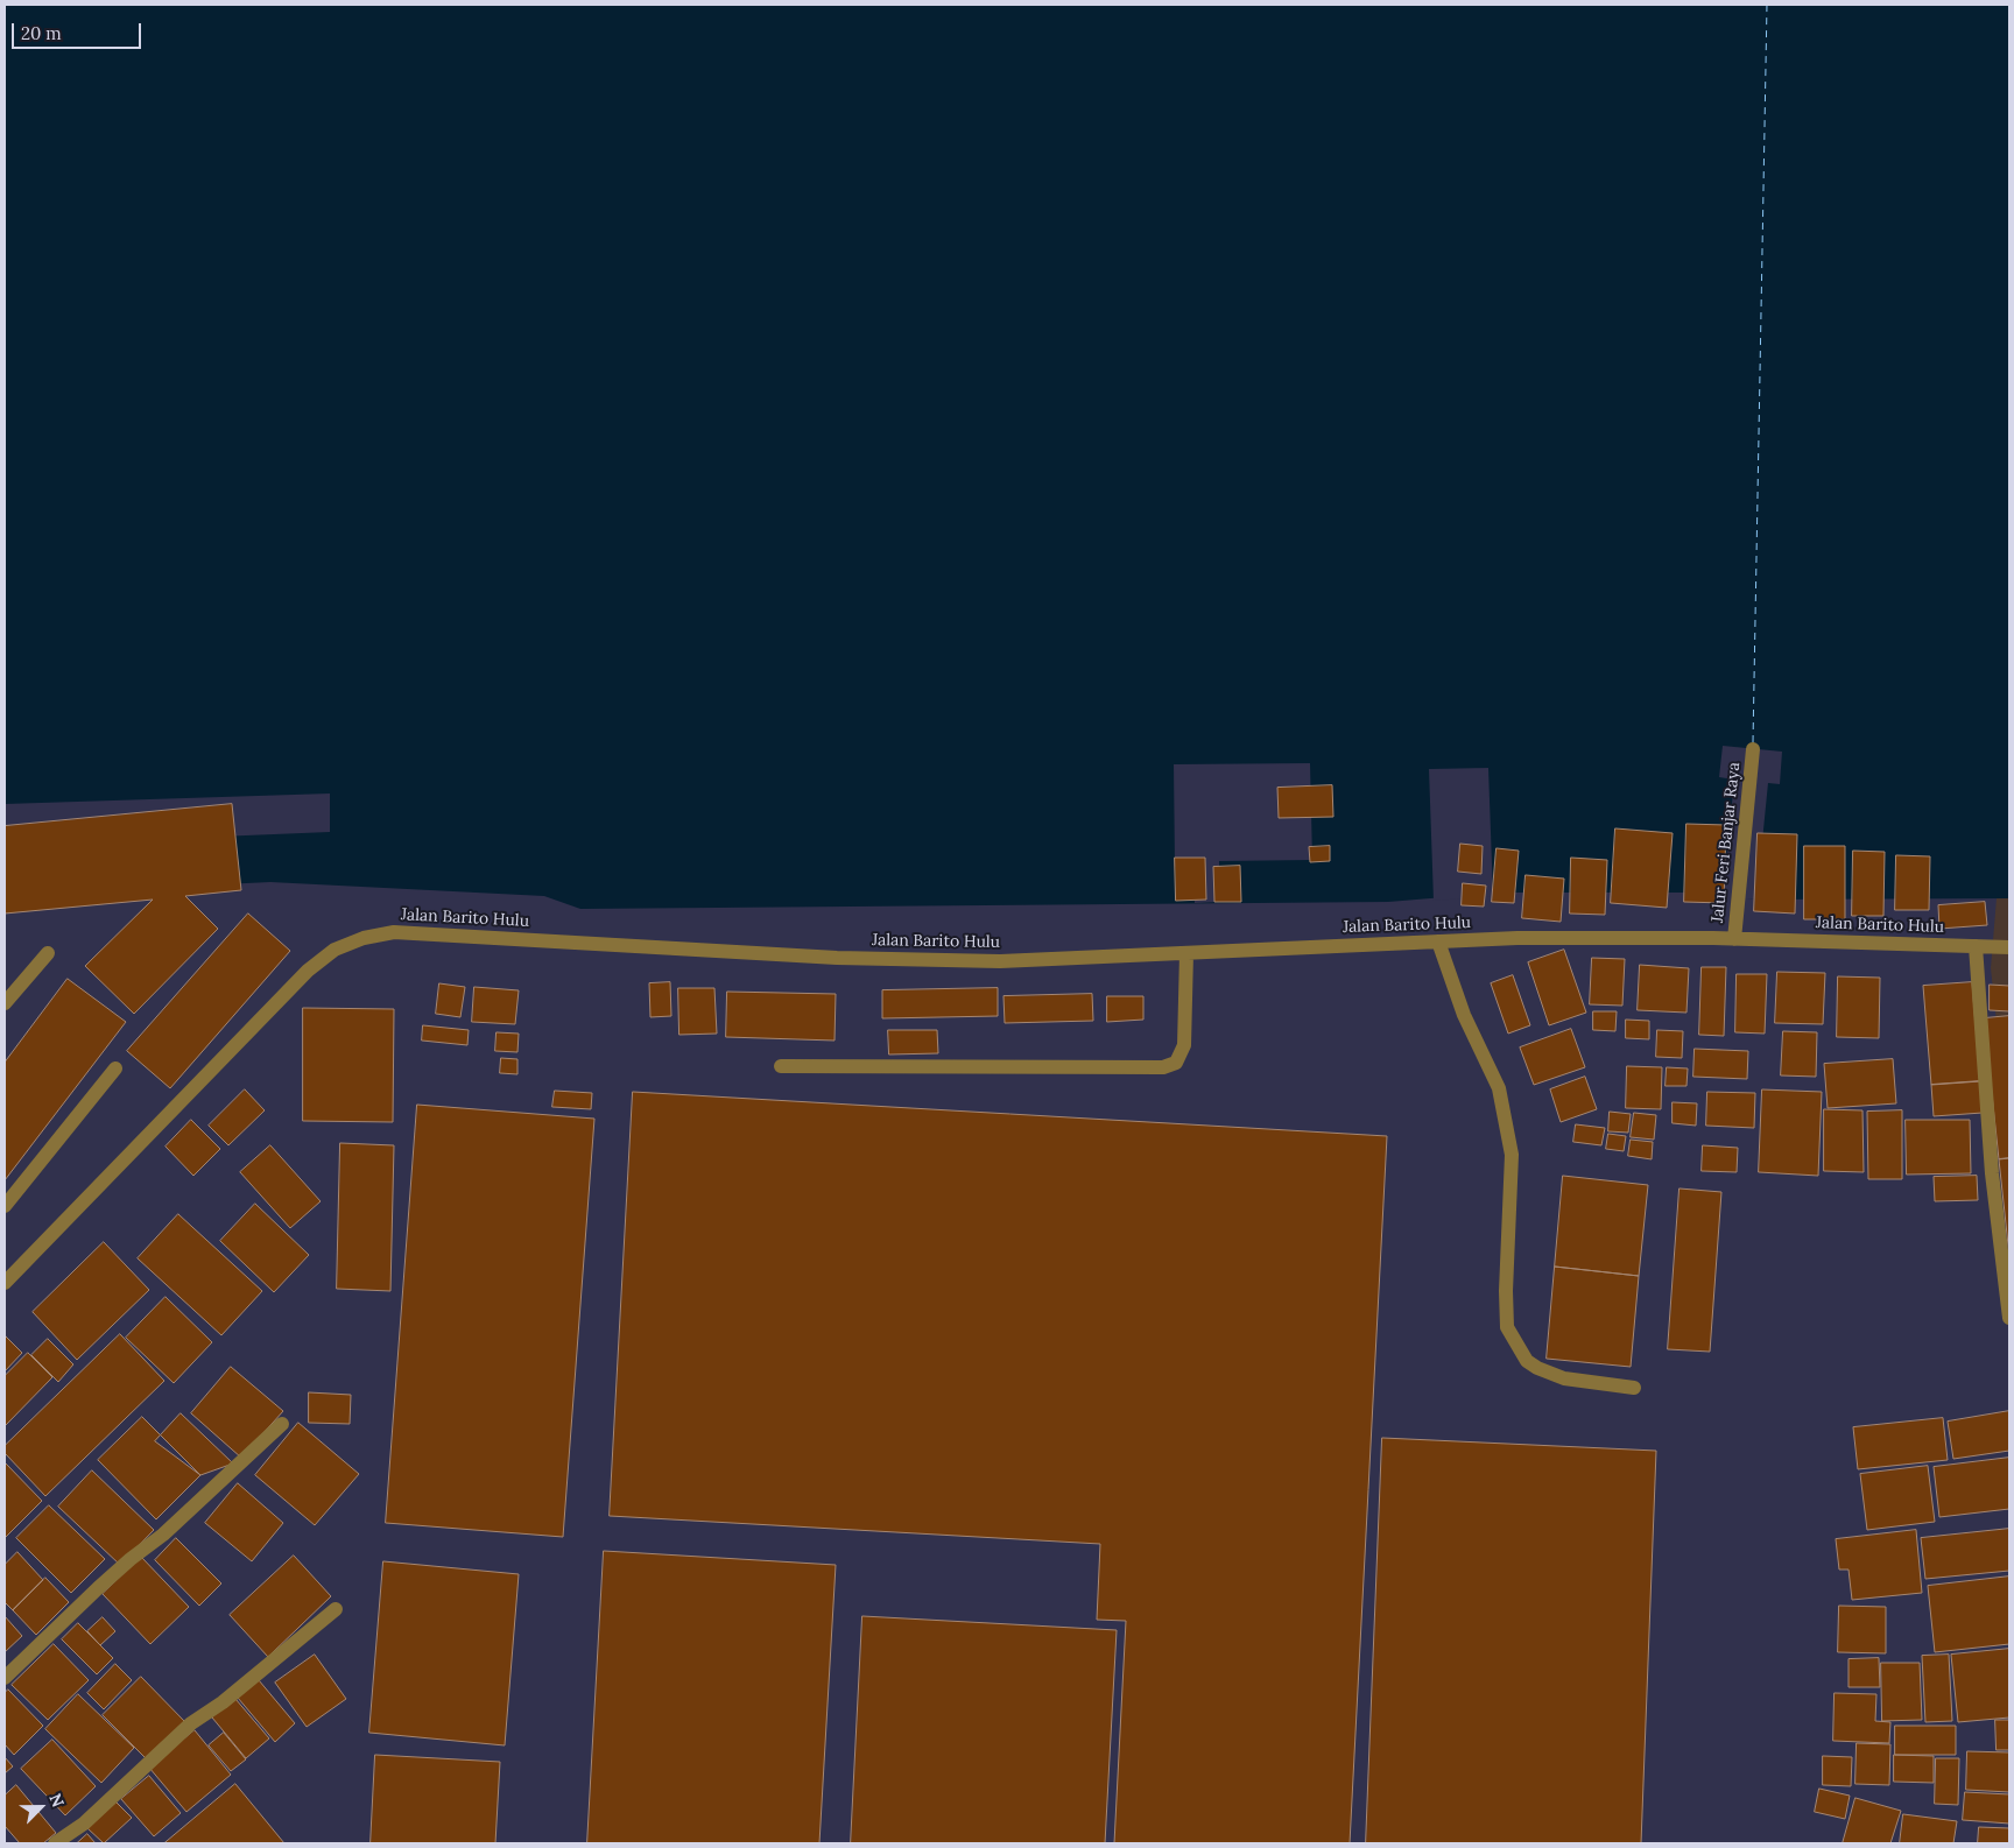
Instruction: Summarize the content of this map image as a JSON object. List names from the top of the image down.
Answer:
{
  "streets": {
    "street": ["Jalur Feri Banjar Raya", "Jalan Barito Hulu"]
  },
  "crossings": [
    ["Jalur Feri Banjar Raya", "Jalan Barito Hulu"]
  ],
  "scale_bar": "20 m",
  "north": "top right"
}
